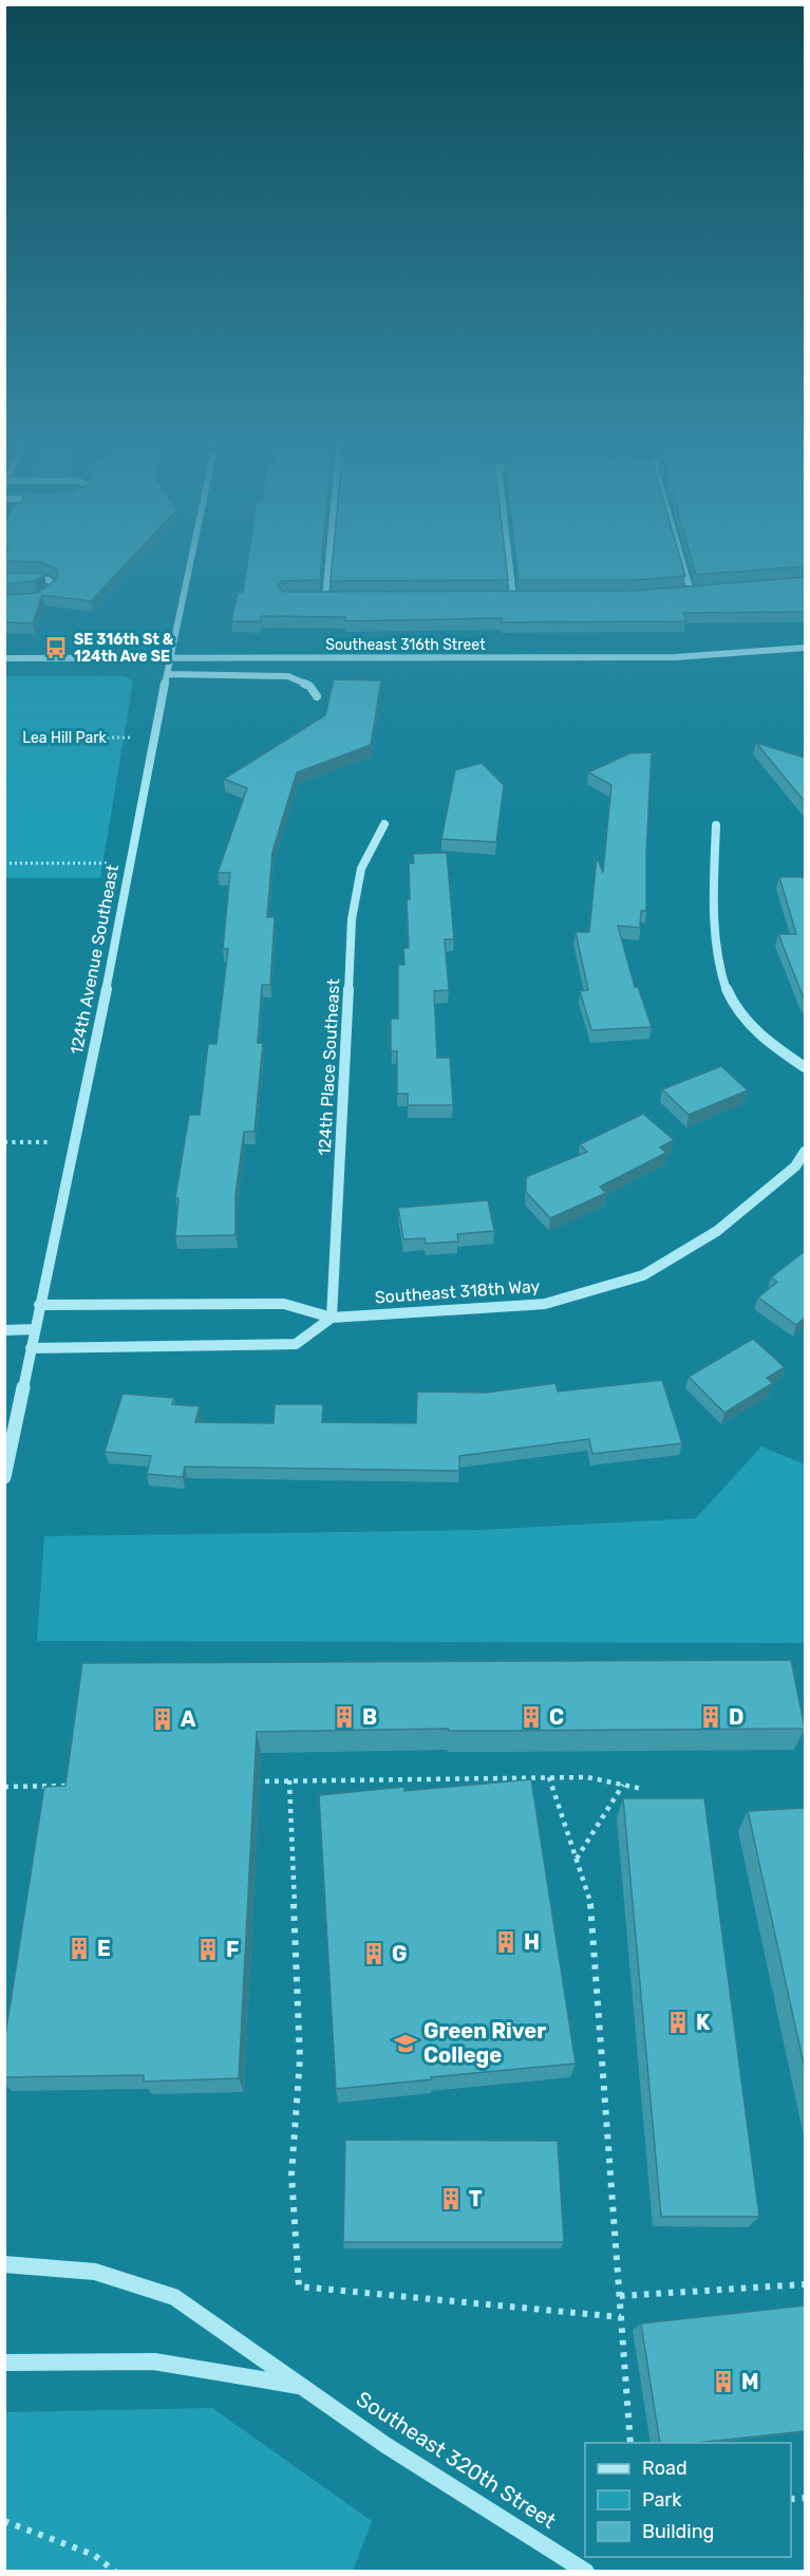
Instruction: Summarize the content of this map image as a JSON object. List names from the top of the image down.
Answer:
{
  "streets": {
    "street": [
      "Southeast 316th Street",
      "124th Avenue Southeast",
      "124th Place Southeast",
      "Southeast 318th Way",
      "Southeast 320th Street"
    ]
  },
  "crossings": [
    ["Southeast 316th Street", "124th Avenue Southeast"],
    ["124th Avenue Southeast", "Southeast 318th Way"],
    ["124th Place Southeast", "Southeast 318th Way"]
  ],
  "parks": ["Lea Hill Park"],
  "places": {
    "bus stop": ["SE 316th St & 124th Ave SE"],
    "building": [
      "B",
      "C",
      "D",
      "A",
      "H",
      "E",
      "F",
      "G",
      "K",
      "T",
      "M"
    ],
    "school or university": ["Green River College"]
  },
  "legend": ["Road", "Park", "Building"]
}
